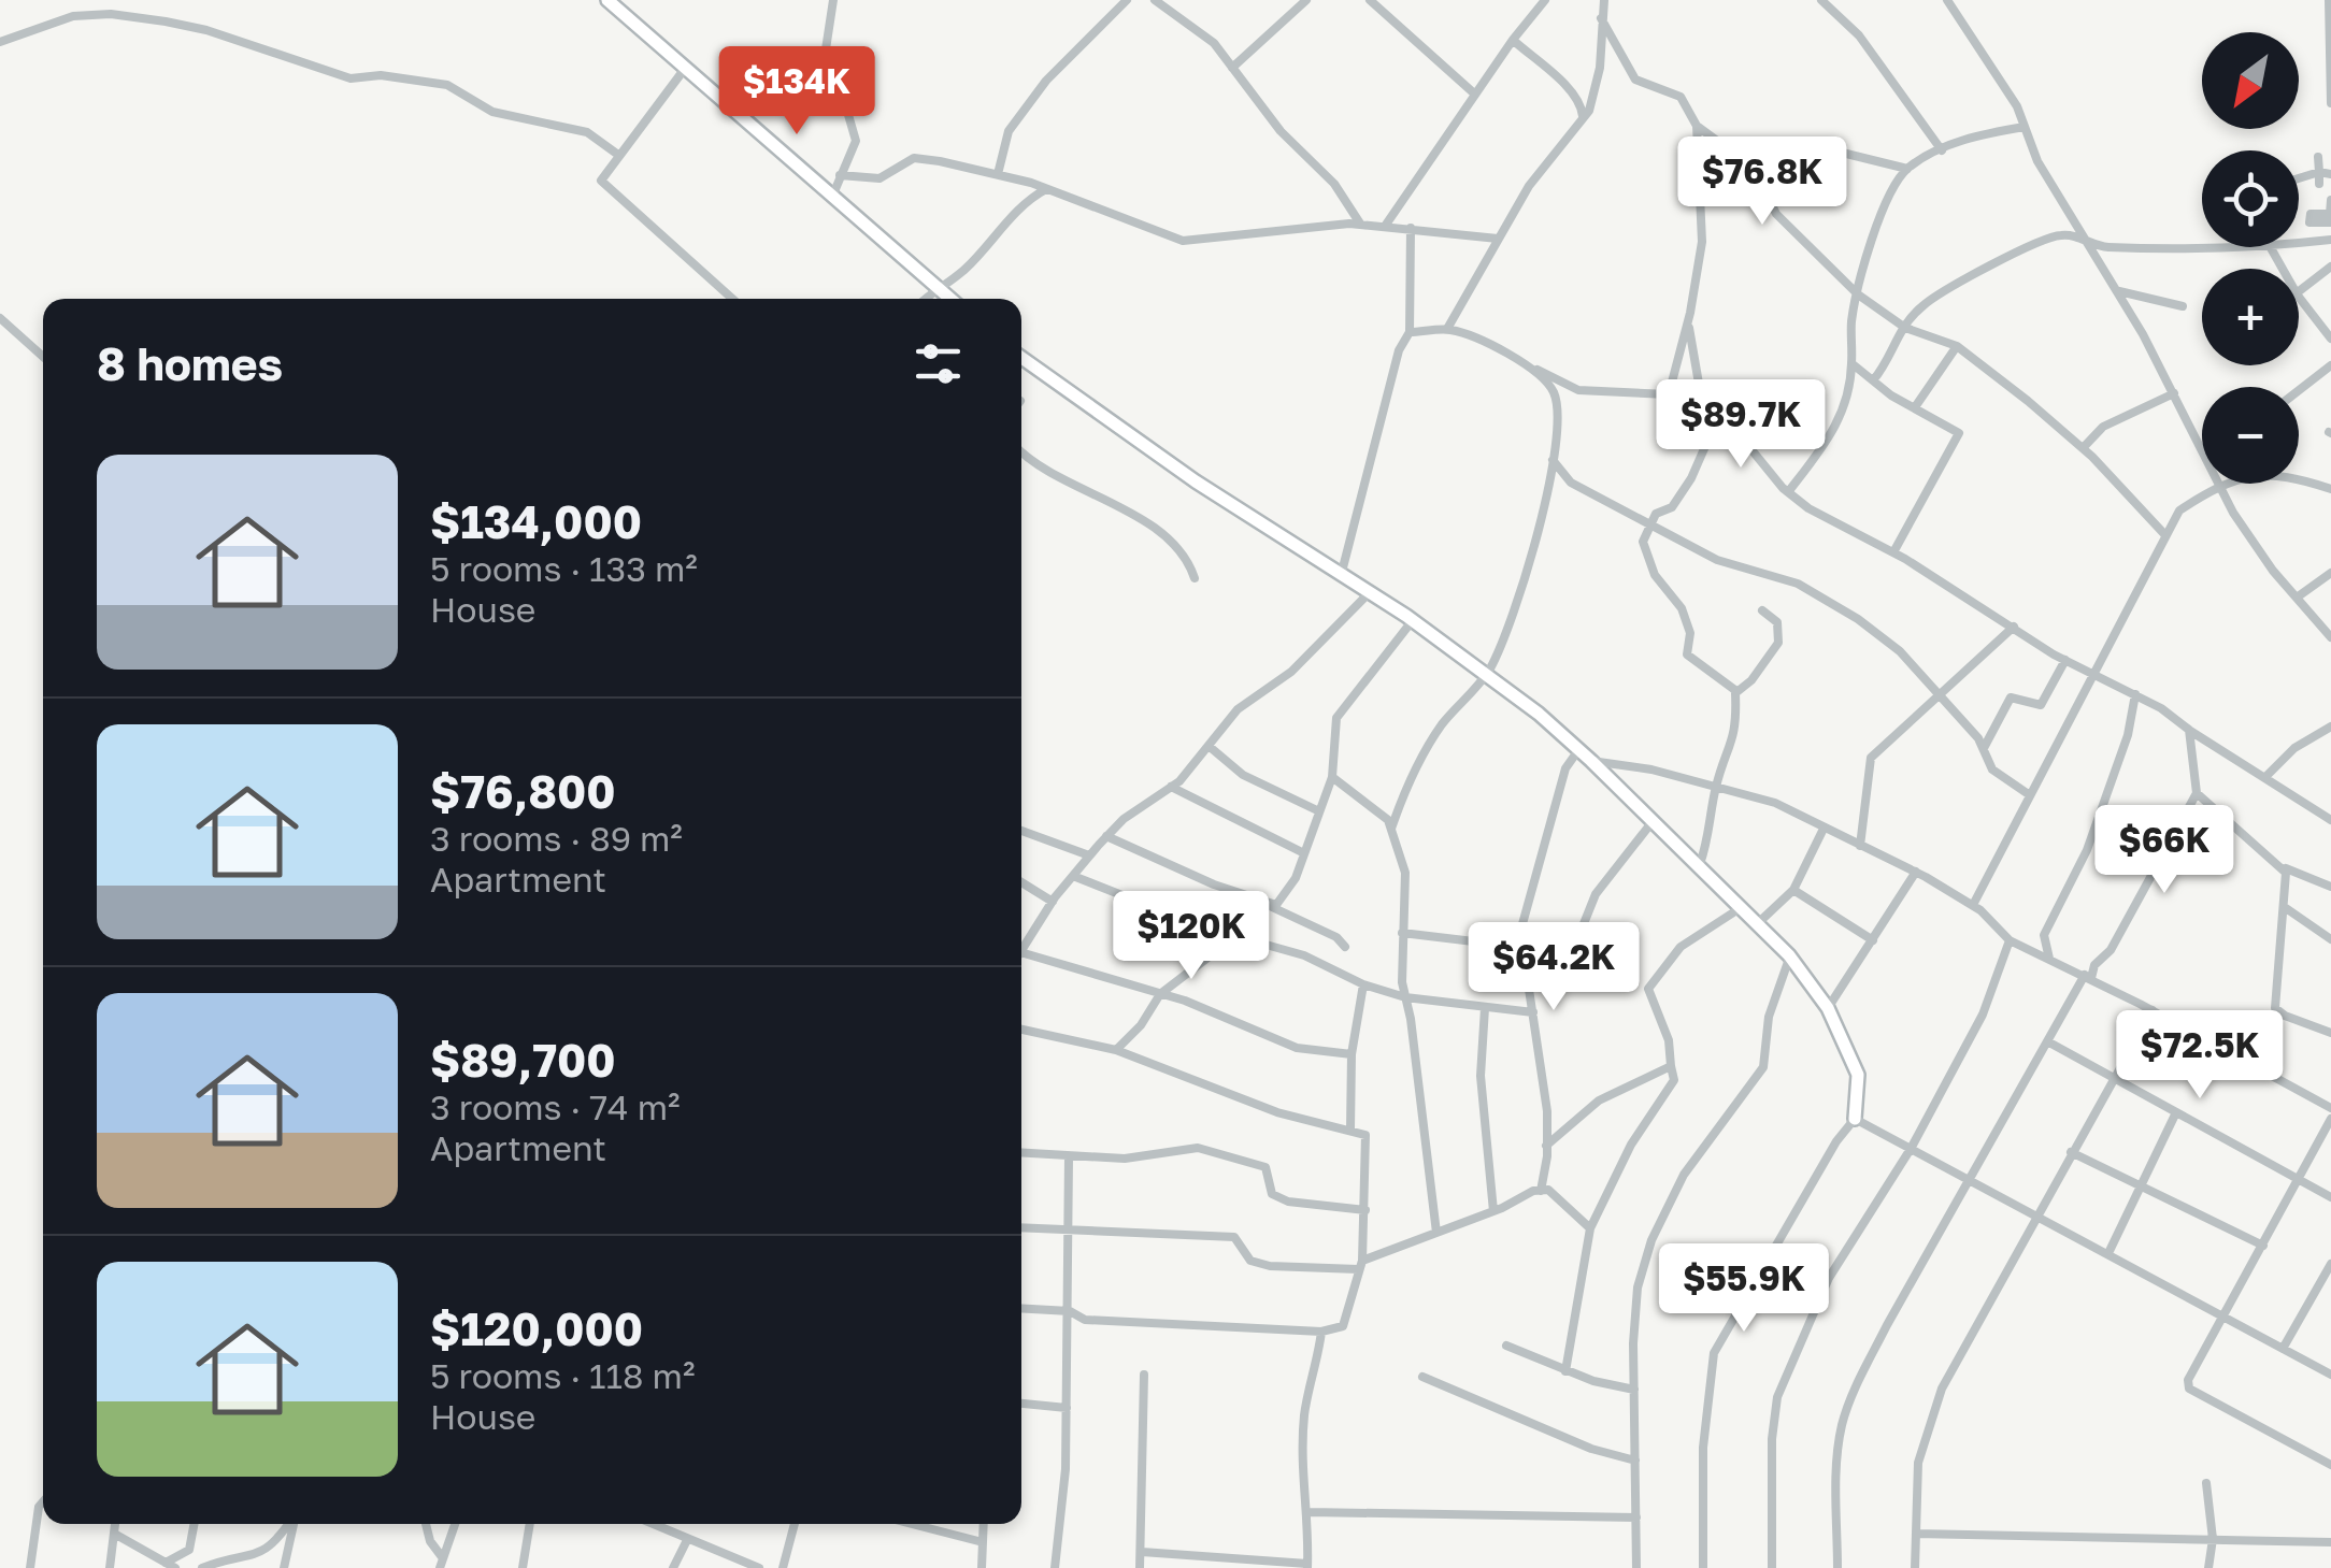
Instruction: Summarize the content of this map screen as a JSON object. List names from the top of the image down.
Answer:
{
  "north": "bottom left",
  "page": {
    "map_buttons": ["+", "−"],
    "price": [
      "$134K",
      "$76.8K",
      "$89.7K",
      "$66K",
      "$120K",
      "$64.2K",
      "$72.5K",
      "$55.9K"
    ],
    "heading": "8 homes",
    "list": [
      {
        "name": "$134,000",
        "note": "5 rooms · 133 m² · House"
      },
      {
        "name": "$76,800",
        "note": "3 rooms · 89 m² · Apartment"
      },
      {
        "name": "$89,700",
        "note": "3 rooms · 74 m² · Apartment"
      },
      {
        "name": "$120,000",
        "note": "5 rooms · 118 m² · House"
      }
    ]
  }
}
